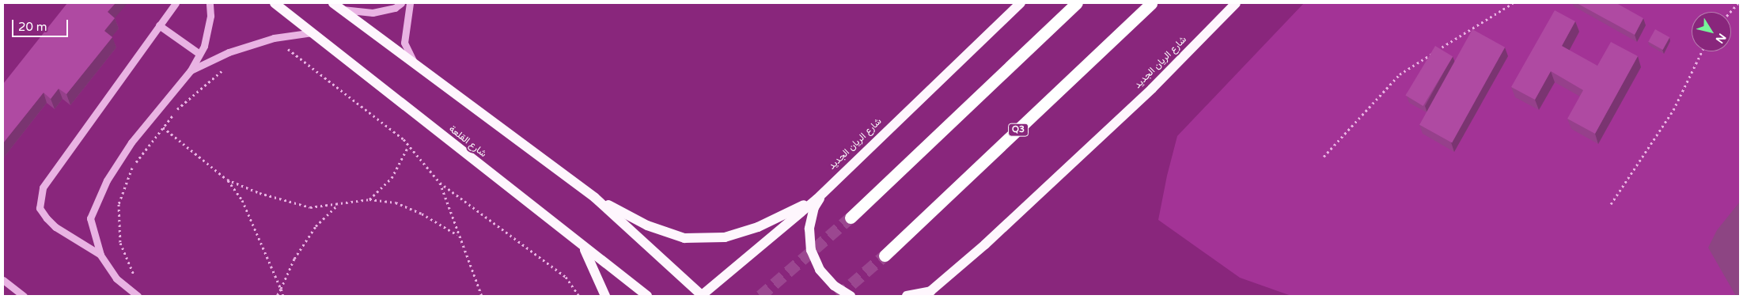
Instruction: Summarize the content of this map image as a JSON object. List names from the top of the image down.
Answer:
{
  "streets": {
    "highway": ["Q3"],
    "main road": ["شارع الريان الجديد", "شارع القلعة"]
  },
  "scale_bar": "20 m",
  "north": "bottom right"
}
